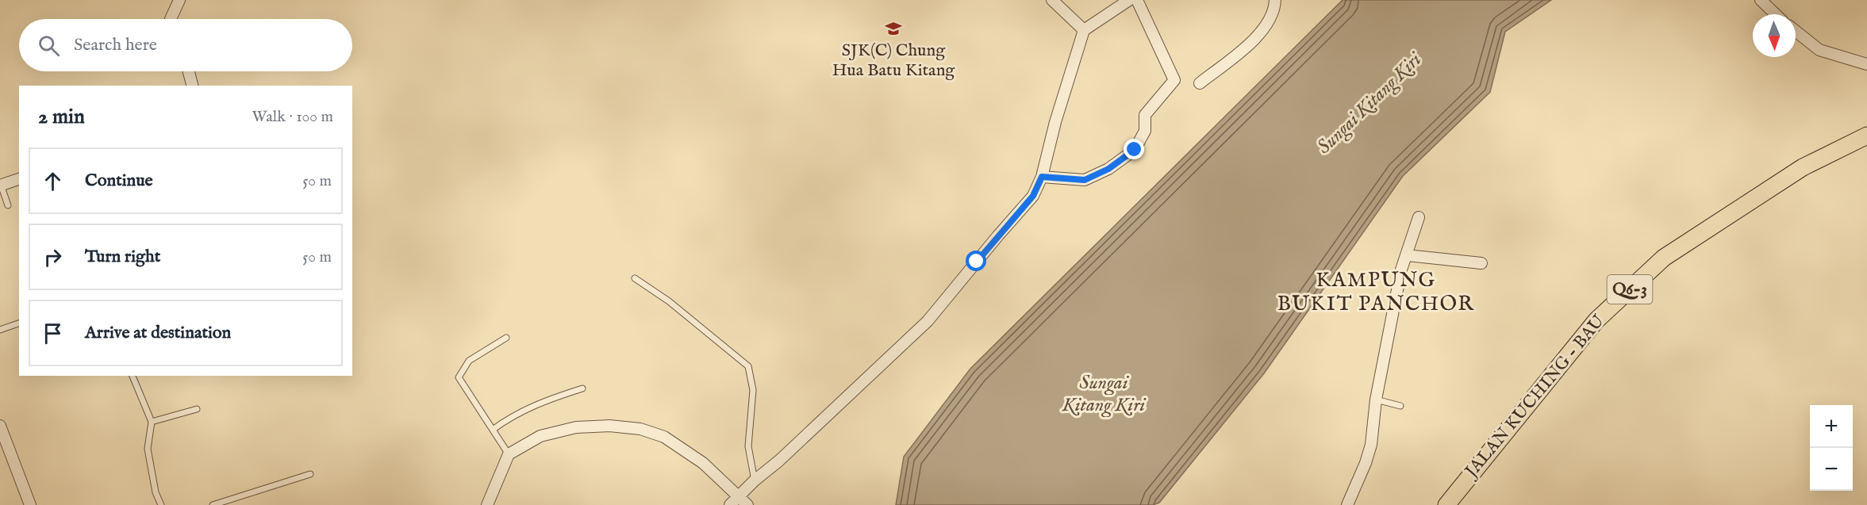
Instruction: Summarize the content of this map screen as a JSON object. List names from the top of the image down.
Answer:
{
  "streets": {
    "main road": ["Q6-3", "JALAN KUCHING - BAU"]
  },
  "districts": ["KAMPUNG BUKIT PANCHOR"],
  "water": ["Sungai Kitang Kiri"],
  "places": {
    "school or university": ["SJK(C) Chung Hua Batu Kitang"]
  },
  "north": "bottom",
  "page": {
    "search": "Search here",
    "heading": ["2 min", "Walk · 100 m"],
    "list": [
      ["Continue", "50 m"],
      ["Turn right", "50 m"],
      "Arrive at destination"
    ],
    "map_buttons": ["+", "−"]
  }
}
